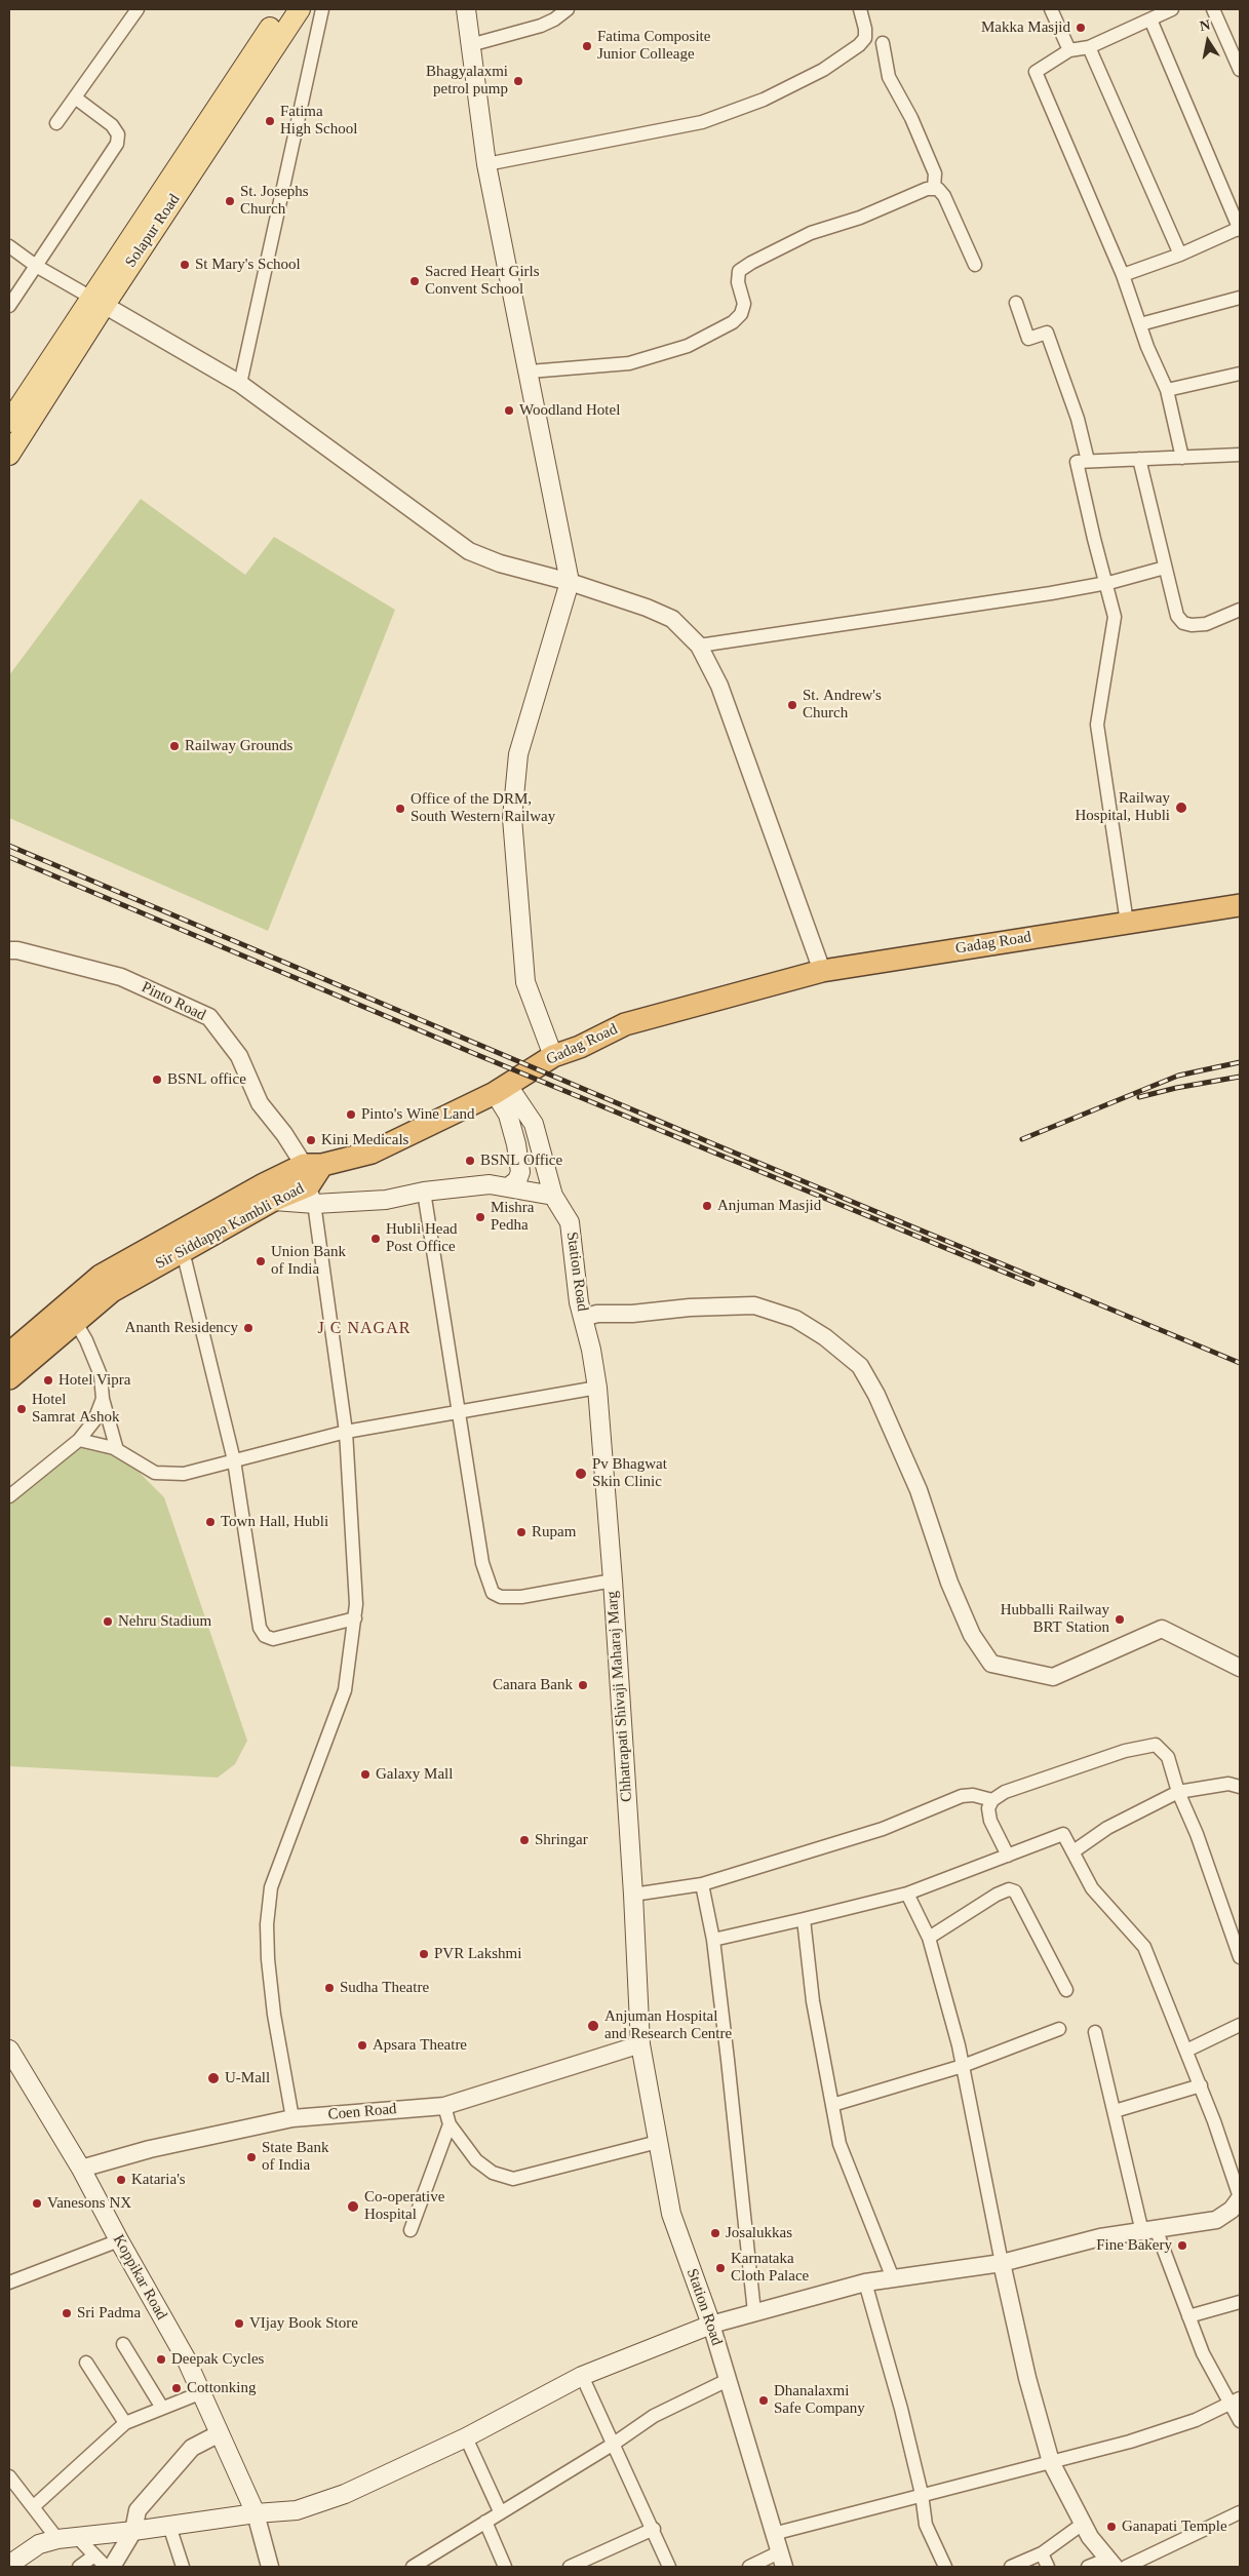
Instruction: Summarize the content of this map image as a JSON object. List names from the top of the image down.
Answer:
{
  "streets": {
    "highway": ["Gadag Road", "Sir Siddappa Kambli Road"],
    "main road": [
      "Solapur Road",
      "Station Road",
      "Chhatrapati Shivaji Maharaj Marg",
      "Koppikar Road"
    ],
    "street": ["Pinto Road", "Coen Road"]
  },
  "crossings": [
    ["Gadag Road", "Pinto Road"],
    ["Gadag Road", "Sir Siddappa Kambli Road"],
    ["Gadag Road", "Station Road"],
    ["Pinto Road", "Sir Siddappa Kambli Road"],
    ["Station Road", "Chhatrapati Shivaji Maharaj Marg"],
    ["Station Road", "Coen Road"],
    ["Chhatrapati Shivaji Maharaj Marg", "Coen Road"],
    ["Coen Road", "Koppikar Road"]
  ],
  "districts": ["J C NAGAR"],
  "places": [
    "Makka Masjid",
    "Fatima Composite Junior Colleage",
    "Bhagyalaxmi petrol pump",
    "Fatima High School",
    "St. Josephs Church",
    "St Mary's School",
    "Sacred Heart Girls Convent School",
    "Woodland Hotel",
    "St. Andrew's Church",
    "Railway Grounds",
    "Railway Hospital, Hubli",
    "Office of the DRM, South Western Railway",
    "BSNL office",
    "Pinto's Wine Land",
    "Kini Medicals",
    "BSNL Office",
    "Anjuman Masjid",
    "Mishra Pedha",
    "Hubli Head Post Office",
    "Union Bank of India",
    "Ananth Residency",
    "Hotel Vipra",
    "Hotel Samrat Ashok",
    "Pv Bhagwat Skin Clinic",
    "Town Hall, Hubli",
    "Rupam",
    "Hubballi Railway BRT Station",
    "Nehru Stadium",
    "Canara Bank",
    "Galaxy Mall",
    "Shringar",
    "PVR Lakshmi",
    "Sudha Theatre",
    "Anjuman Hospital and Research Centre",
    "Apsara Theatre",
    "U-Mall",
    "State Bank of India",
    "Kataria's",
    "Vanesons NX",
    "Co-operative Hospital",
    "Josalukkas",
    "Fine Bakery",
    "Karnataka Cloth Palace",
    "Sri Padma",
    "VIjay Book Store",
    "Deepak Cycles",
    "Cottonking",
    "Dhanalaxmi Safe Company",
    "Ganapati Temple"
  ],
  "north": "top"
}
